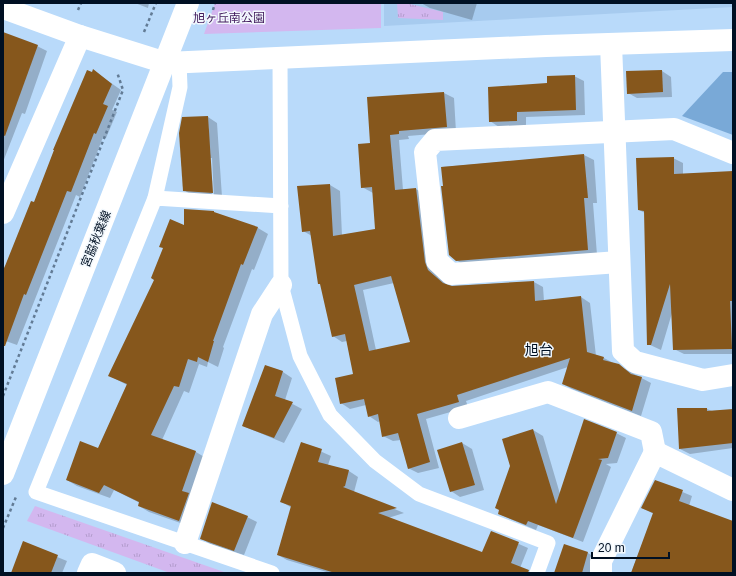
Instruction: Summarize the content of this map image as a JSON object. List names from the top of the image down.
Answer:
{
  "streets": {
    "street": ["宮脇秋葉線"]
  },
  "districts": ["旭台"],
  "parks": ["旭ヶ丘南公園"],
  "scale_bar": "20 m"
}
